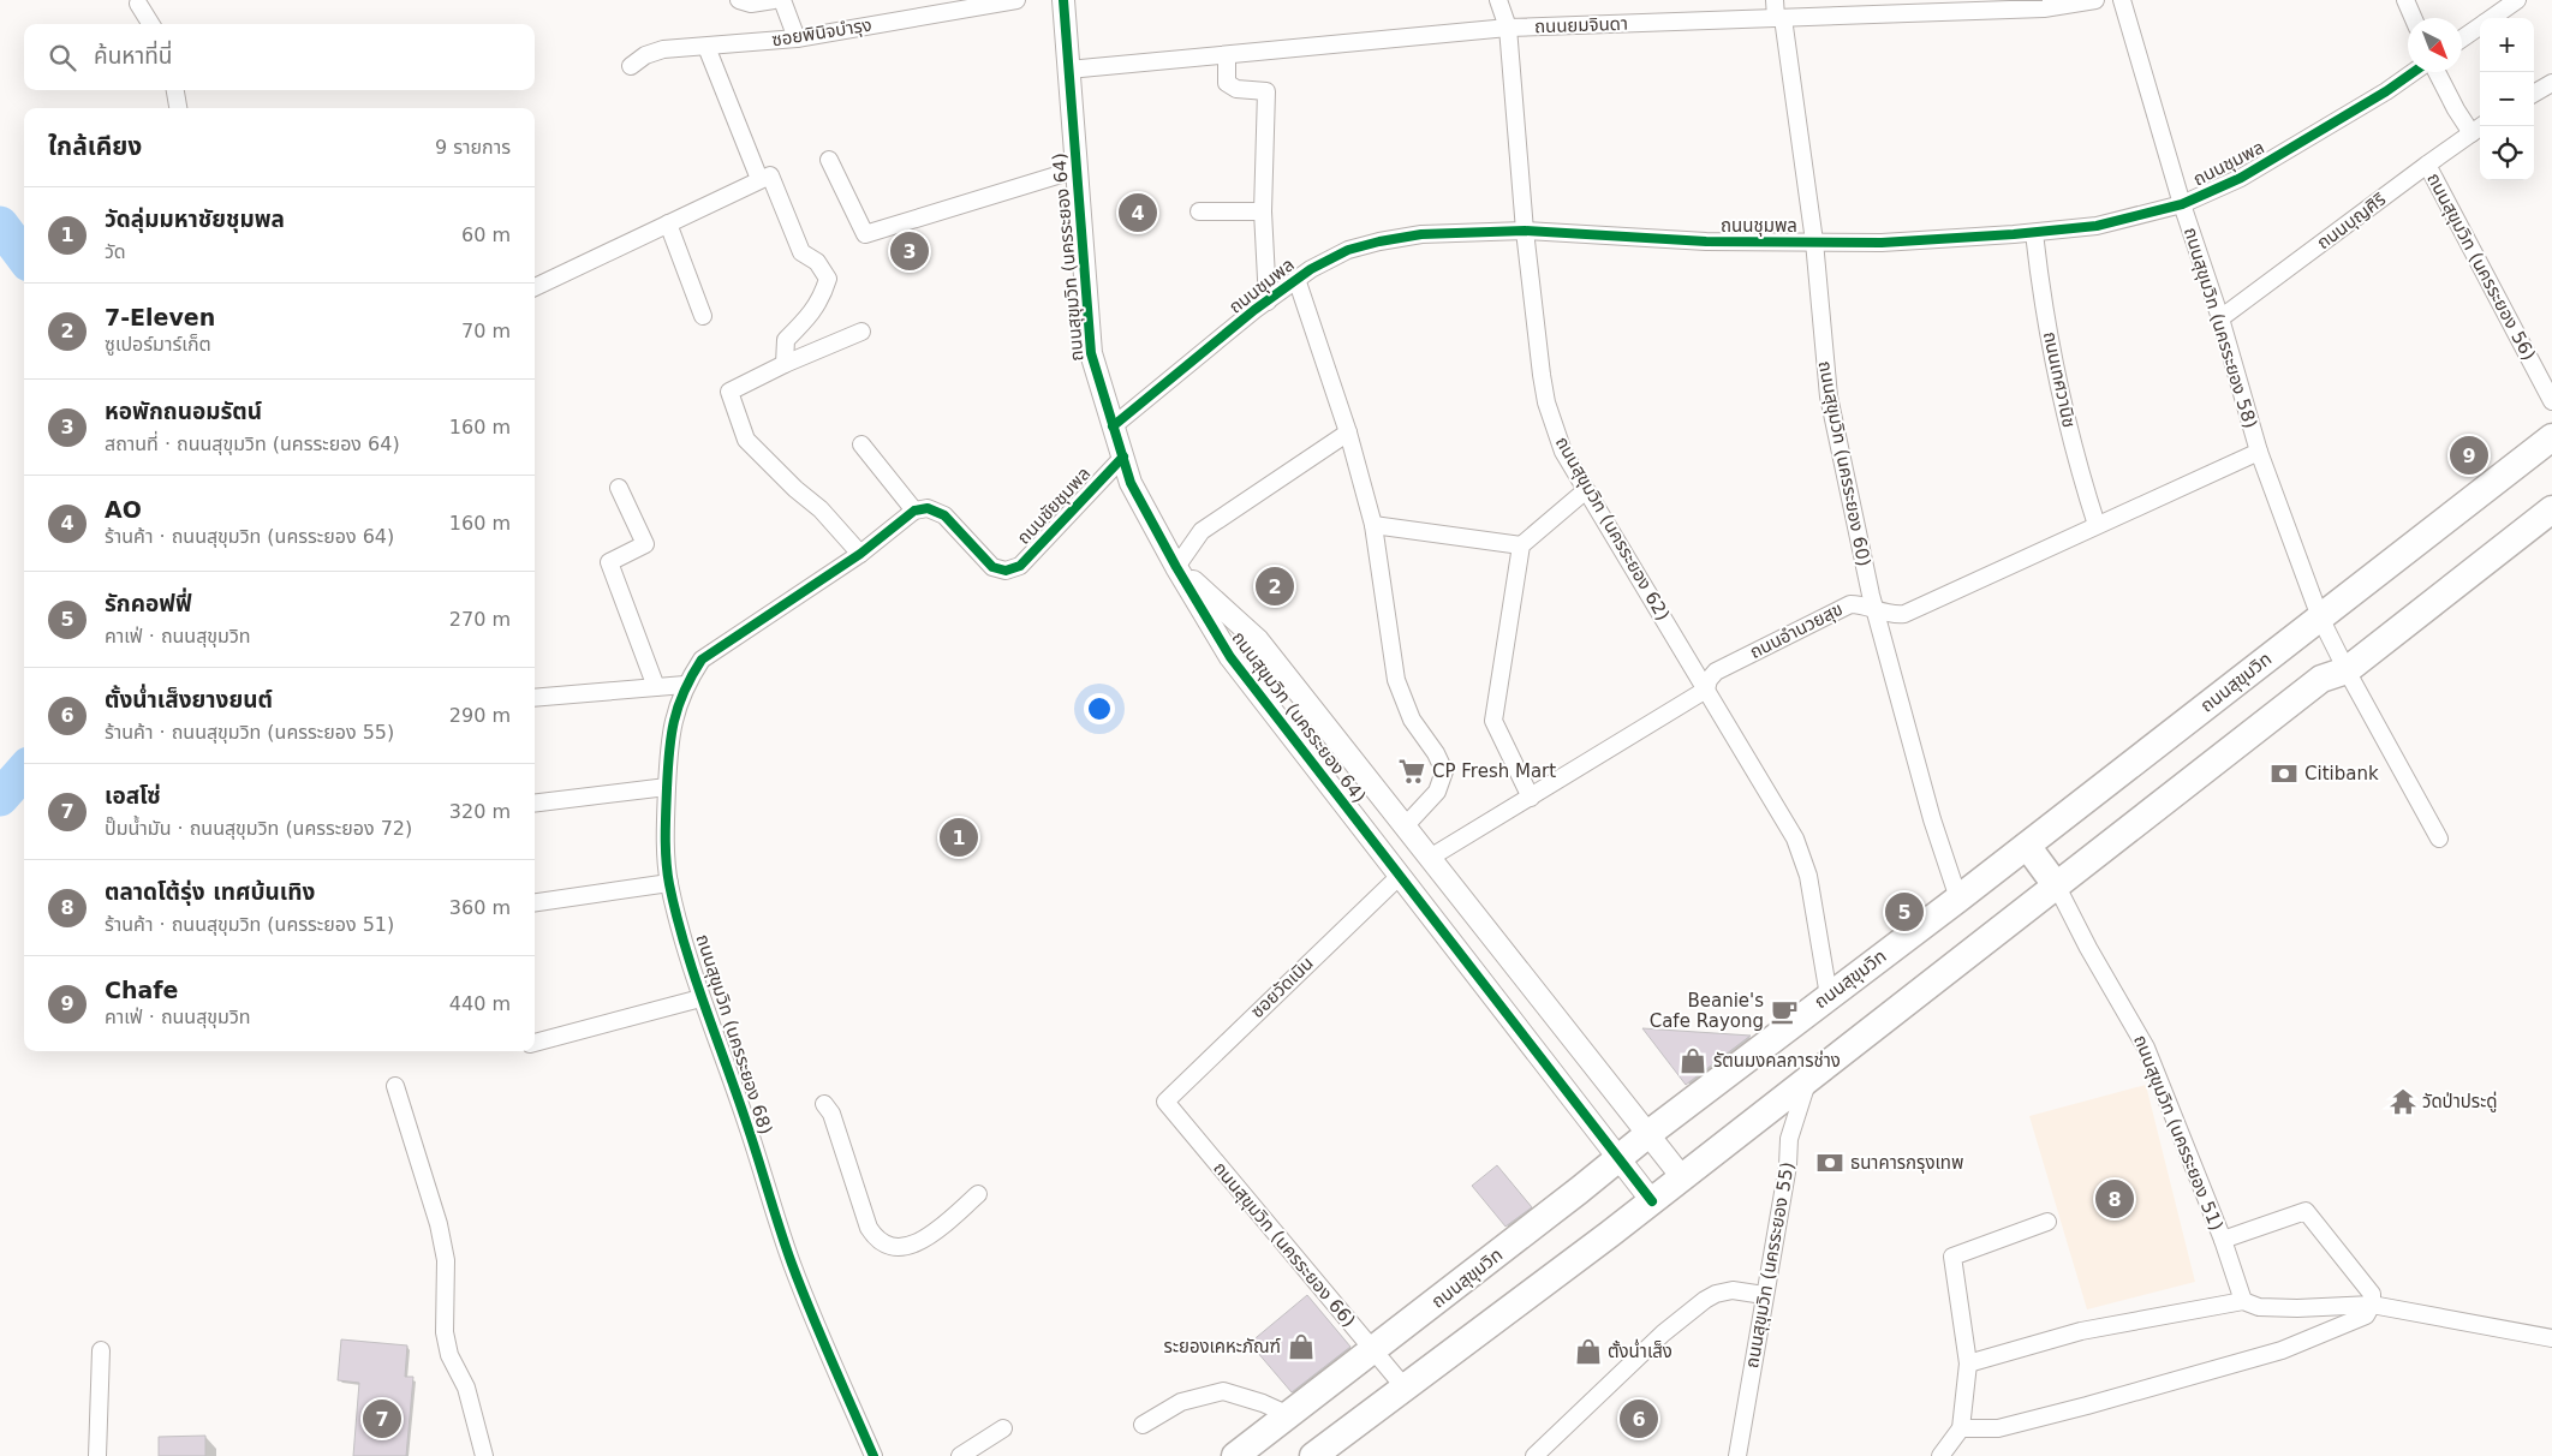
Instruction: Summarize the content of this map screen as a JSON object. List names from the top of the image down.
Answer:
{
  "streets": {
    "main road": ["ถนนสุขุมวิท", "ถนนสุขุมวิท (นครระยอง 51)"],
    "street": [
      "ถนนยมจินดา",
      "ซอยพินิจบำรุง",
      "ถนนชุมพล",
      "ถนนบุญศิริ",
      "ถนนสุขุมวิท (นครระยอง 64)",
      "ถนนสุขุมวิท (นครระยอง 56)",
      "ถนนสุขุมวิท (นครระยอง 58)",
      "ถนนเทศวานิช",
      "ถนนสุขุมวิท (นครระยอง 60)",
      "ถนนชัยชุมพล",
      "ถนนสุขุมวิท (นครระยอง 62)",
      "ถนนอำนวยสุข",
      "ซอยวัดเนิน",
      "ถนนสุขุมวิท (นครระยอง 68)",
      "ถนนสุขุมวิท (นครระยอง 66)",
      "ถนนสุขุมวิท (นครระยอง 55)"
    ]
  },
  "crossings": [
    ["ถนนยมจินดา", "ถนนสุขุมวิท (นครระยอง 64)"],
    ["ถนนยมจินดา", "ถนนสุขุมวิท (นครระยอง 60)"],
    ["ถนนยมจินดา", "ถนนสุขุมวิท (นครระยอง 62)"],
    ["ถนนชุมพล", "ถนนสุขุมวิท (นครระยอง 64)"],
    ["ถนนชุมพล", "ถนนสุขุมวิท (นครระยอง 58)"],
    ["ถนนชุมพล", "ถนนเทศวานิช"],
    ["ถนนชุมพล", "ถนนสุขุมวิท (นครระยอง 60)"],
    ["ถนนชุมพล", "ถนนสุขุมวิท (นครระยอง 62)"],
    ["ถนนบุญศิริ", "ถนนสุขุมวิท (นครระยอง 56)"],
    ["ถนนบุญศิริ", "ถนนสุขุมวิท (นครระยอง 58)"],
    ["ถนนสุขุมวิท (นครระยอง 64)", "ถนนชัยชุมพล"],
    ["ถนนสุขุมวิท (นครระยอง 64)", "ถนนอำนวยสุข"],
    ["ถนนสุขุมวิท (นครระยอง 64)", "ถนนสุขุมวิท"],
    ["ถนนสุขุมวิท (นครระยอง 64)", "ซอยวัดเนิน"],
    ["ถนนสุขุมวิท (นครระยอง 58)", "ถนนอำนวยสุข"],
    ["ถนนสุขุมวิท (นครระยอง 58)", "ถนนสุขุมวิท"],
    ["ถนนเทศวานิช", "ถนนอำนวยสุข"],
    ["ถนนสุขุมวิท (นครระยอง 60)", "ถนนอำนวยสุข"],
    ["ถนนสุขุมวิท (นครระยอง 60)", "ถนนสุขุมวิท"],
    ["ถนนชัยชุมพล", "ถนนสุขุมวิท (นครระยอง 68)"],
    ["ถนนสุขุมวิท (นครระยอง 62)", "ถนนอำนวยสุข"],
    ["ถนนสุขุมวิท (นครระยอง 62)", "ถนนสุขุมวิท"],
    ["ถนนสุขุมวิท", "ถนนสุขุมวิท (นครระยอง 51)"],
    ["ถนนสุขุมวิท", "ถนนสุขุมวิท (นครระยอง 66)"],
    ["ซอยวัดเนิน", "ถนนสุขุมวิท (นครระยอง 66)"]
  ],
  "places": {
    "supermarket": ["CP Fresh Mart"],
    "bank": ["Citibank", "ธนาคารกรุงเทพ"],
    "cafe": ["Beanie's Cafe Rayong"],
    "shop": ["รัตนมงคลการช่าง", "ระยองเคหะภัณฑ์", "ตั้งน่ำเส็ง"],
    "temple": ["วัดป่าประดู่"]
  },
  "north": "bottom right",
  "page": {
    "map_buttons": ["+", "−"],
    "search": "ค้นหาที่นี่",
    "heading": ["ใกล้เคียง", "9 รายการ"],
    "list": [
      {
        "mark": "1",
        "name": "วัดลุ่มมหาชัยชุมพล",
        "note": "วัด",
        "value": "60 m"
      },
      {
        "mark": "2",
        "name": "7-Eleven",
        "note": "ซูเปอร์มาร์เก็ต",
        "value": "70 m"
      },
      {
        "mark": "3",
        "name": "หอพักถนอมรัตน์",
        "note": "สถานที่ · ถนนสุขุมวิท (นครระยอง 64)",
        "value": "160 m"
      },
      {
        "mark": "4",
        "name": "AO",
        "note": "ร้านค้า · ถนนสุขุมวิท (นครระยอง 64)",
        "value": "160 m"
      },
      {
        "mark": "5",
        "name": "รักคอฟฟี่",
        "note": "คาเฟ่ · ถนนสุขุมวิท",
        "value": "270 m"
      },
      {
        "mark": "6",
        "name": "ตั้งน่ำเส็งยางยนต์",
        "note": "ร้านค้า · ถนนสุขุมวิท (นครระยอง 55)",
        "value": "290 m"
      },
      {
        "mark": "7",
        "name": "เอสโซ่",
        "note": "ปั๊มน้ำมัน · ถนนสุขุมวิท (นครระยอง 72)",
        "value": "320 m"
      },
      {
        "mark": "8",
        "name": "ตลาดโต้รุ่ง เทศบ้นเทิง",
        "note": "ร้านค้า · ถนนสุขุมวิท (นครระยอง 51)",
        "value": "360 m"
      },
      {
        "mark": "9",
        "name": "Chafe",
        "note": "คาเฟ่ · ถนนสุขุมวิท",
        "value": "440 m"
      }
    ],
    "pins": [
      "4",
      "3",
      "9",
      "2",
      "1",
      "5",
      "8",
      "6",
      "7"
    ]
  }
}
